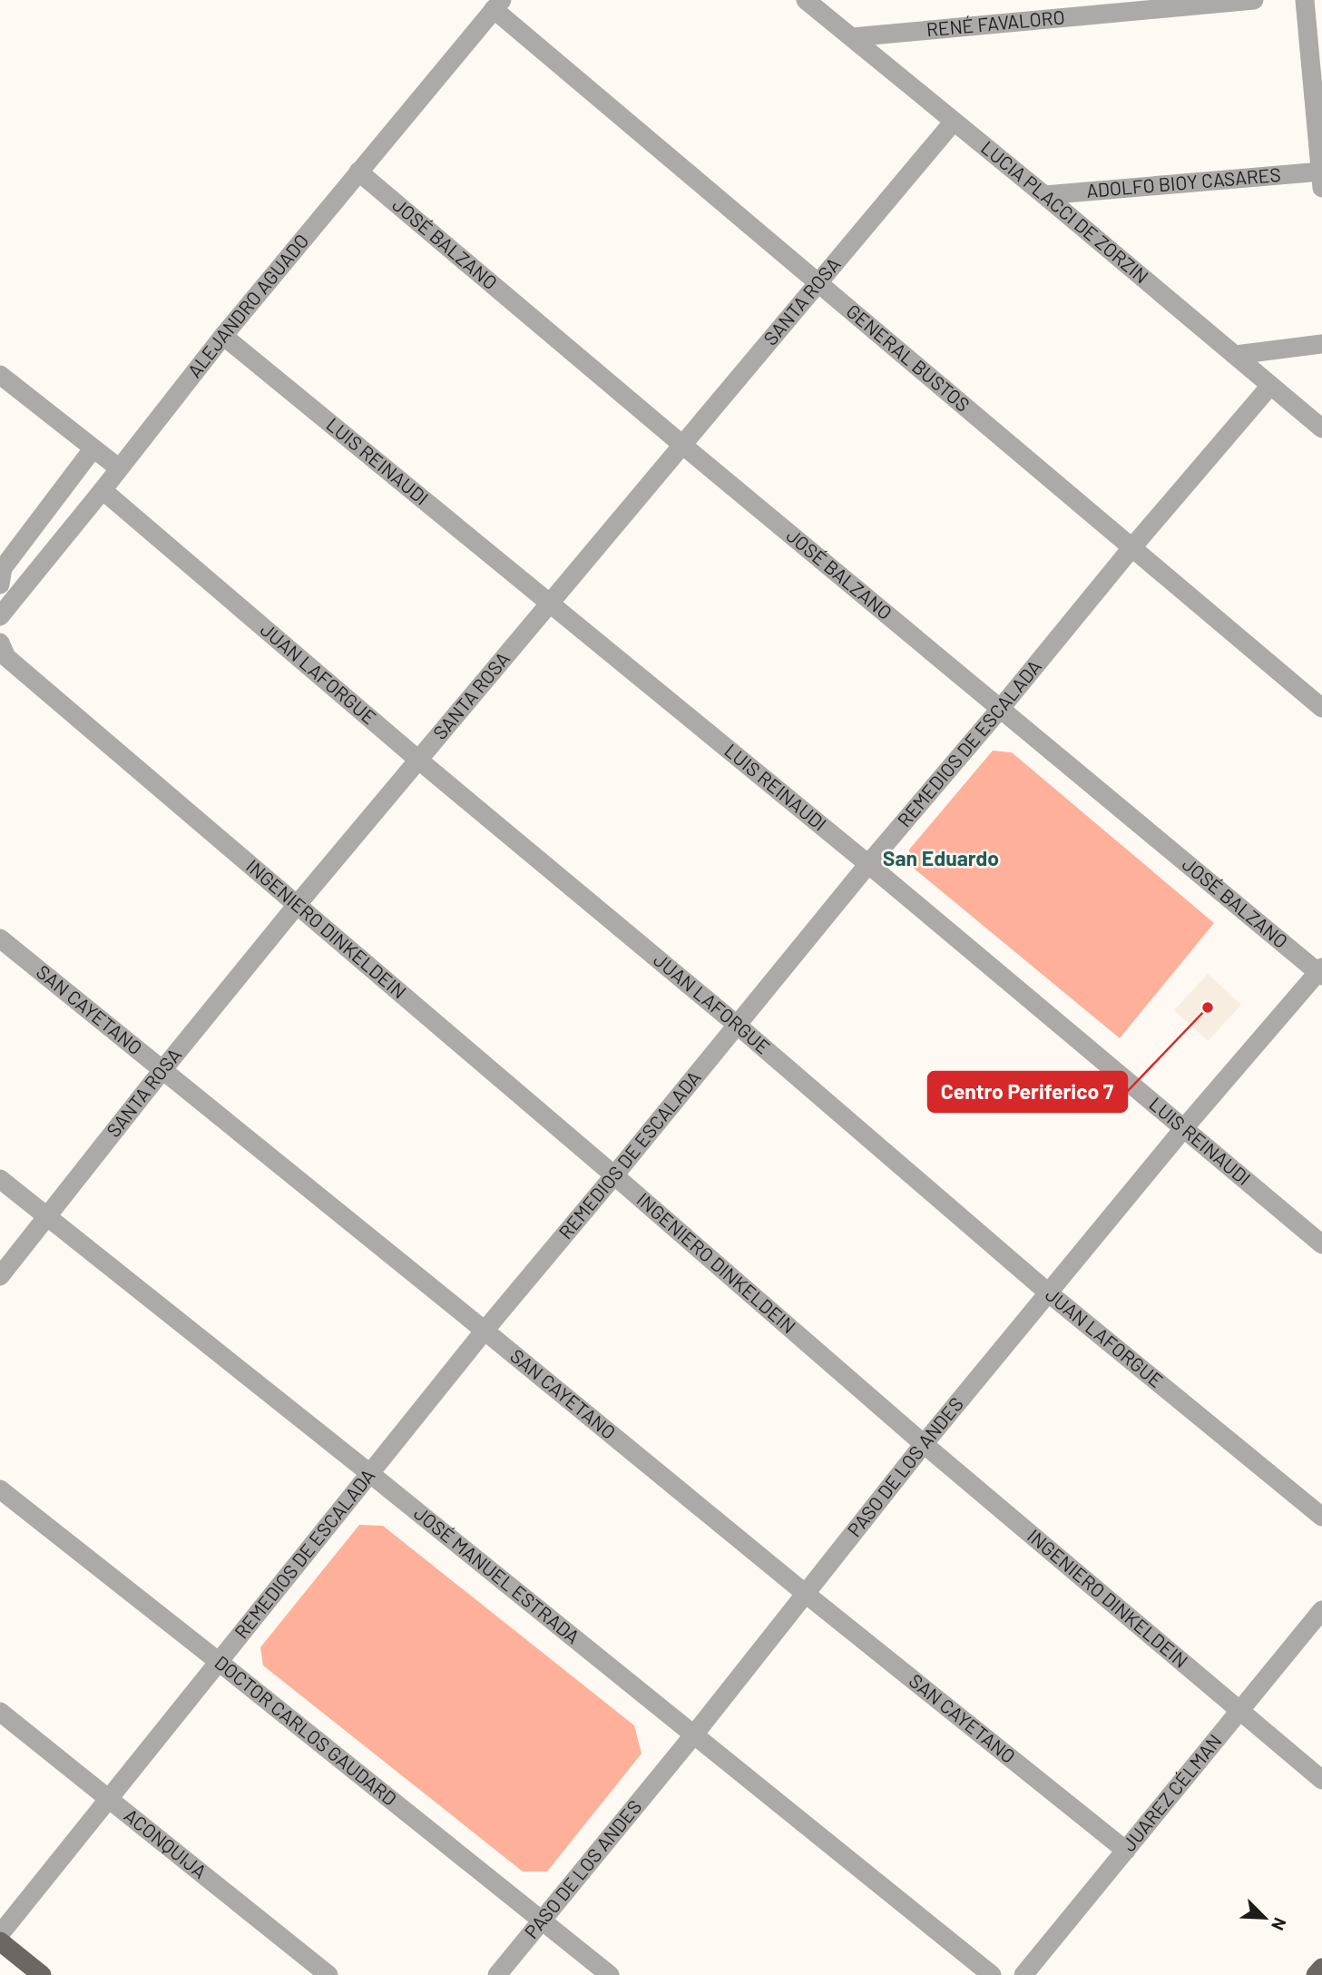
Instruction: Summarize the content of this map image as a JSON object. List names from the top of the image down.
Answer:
{
  "streets": {
    "street": [
      "RENÉ FAVALORO",
      "ADOLFO BIOY CASARES",
      "LUCIA PLACCI DE ZORZIN",
      "JOSÉ BALZANO",
      "SANTA ROSA",
      "ALEJANDRO AGUADO",
      "GENERAL BUSTOS",
      "LUIS REINAUDI",
      "JUAN LAFORGUE",
      "REMEDIOS DE ESCALADA",
      "INGENIERO DINKELDEIN",
      "SAN CAYETANO",
      "PASO DE LOS ANDES",
      "JOSÉ MANUEL ESTRADA",
      "DOCTOR CARLOS GAUDARD",
      "JUAREZ CÉLMAN",
      "ACONQUIJA"
    ]
  },
  "crossings": [
    ["RENÉ FAVALORO", "LUCIA PLACCI DE ZORZIN"],
    ["ADOLFO BIOY CASARES", "LUCIA PLACCI DE ZORZIN"],
    ["LUCIA PLACCI DE ZORZIN", "SANTA ROSA"],
    ["LUCIA PLACCI DE ZORZIN", "REMEDIOS DE ESCALADA"],
    ["JOSÉ BALZANO", "SANTA ROSA"],
    ["JOSÉ BALZANO", "ALEJANDRO AGUADO"],
    ["JOSÉ BALZANO", "REMEDIOS DE ESCALADA"],
    ["JOSÉ BALZANO", "PASO DE LOS ANDES"],
    ["SANTA ROSA", "GENERAL BUSTOS"],
    ["SANTA ROSA", "LUIS REINAUDI"],
    ["SANTA ROSA", "JUAN LAFORGUE"],
    ["SANTA ROSA", "INGENIERO DINKELDEIN"],
    ["SANTA ROSA", "SAN CAYETANO"],
    ["SANTA ROSA", "JOSÉ MANUEL ESTRADA"],
    ["ALEJANDRO AGUADO", "GENERAL BUSTOS"],
    ["ALEJANDRO AGUADO", "LUIS REINAUDI"],
    ["ALEJANDRO AGUADO", "JUAN LAFORGUE"],
    ["GENERAL BUSTOS", "REMEDIOS DE ESCALADA"],
    ["LUIS REINAUDI", "REMEDIOS DE ESCALADA"],
    ["LUIS REINAUDI", "PASO DE LOS ANDES"],
    ["JUAN LAFORGUE", "REMEDIOS DE ESCALADA"],
    ["JUAN LAFORGUE", "PASO DE LOS ANDES"],
    ["REMEDIOS DE ESCALADA", "INGENIERO DINKELDEIN"],
    ["REMEDIOS DE ESCALADA", "SAN CAYETANO"],
    ["REMEDIOS DE ESCALADA", "JOSÉ MANUEL ESTRADA"],
    ["REMEDIOS DE ESCALADA", "DOCTOR CARLOS GAUDARD"],
    ["REMEDIOS DE ESCALADA", "ACONQUIJA"],
    ["INGENIERO DINKELDEIN", "PASO DE LOS ANDES"],
    ["INGENIERO DINKELDEIN", "JUAREZ CÉLMAN"],
    ["SAN CAYETANO", "PASO DE LOS ANDES"],
    ["SAN CAYETANO", "JUAREZ CÉLMAN"],
    ["PASO DE LOS ANDES", "JOSÉ MANUEL ESTRADA"],
    ["PASO DE LOS ANDES", "DOCTOR CARLOS GAUDARD"]
  ],
  "districts": ["San Eduardo"],
  "places": ["Centro Periferico 7"],
  "north": "bottom right"
}
